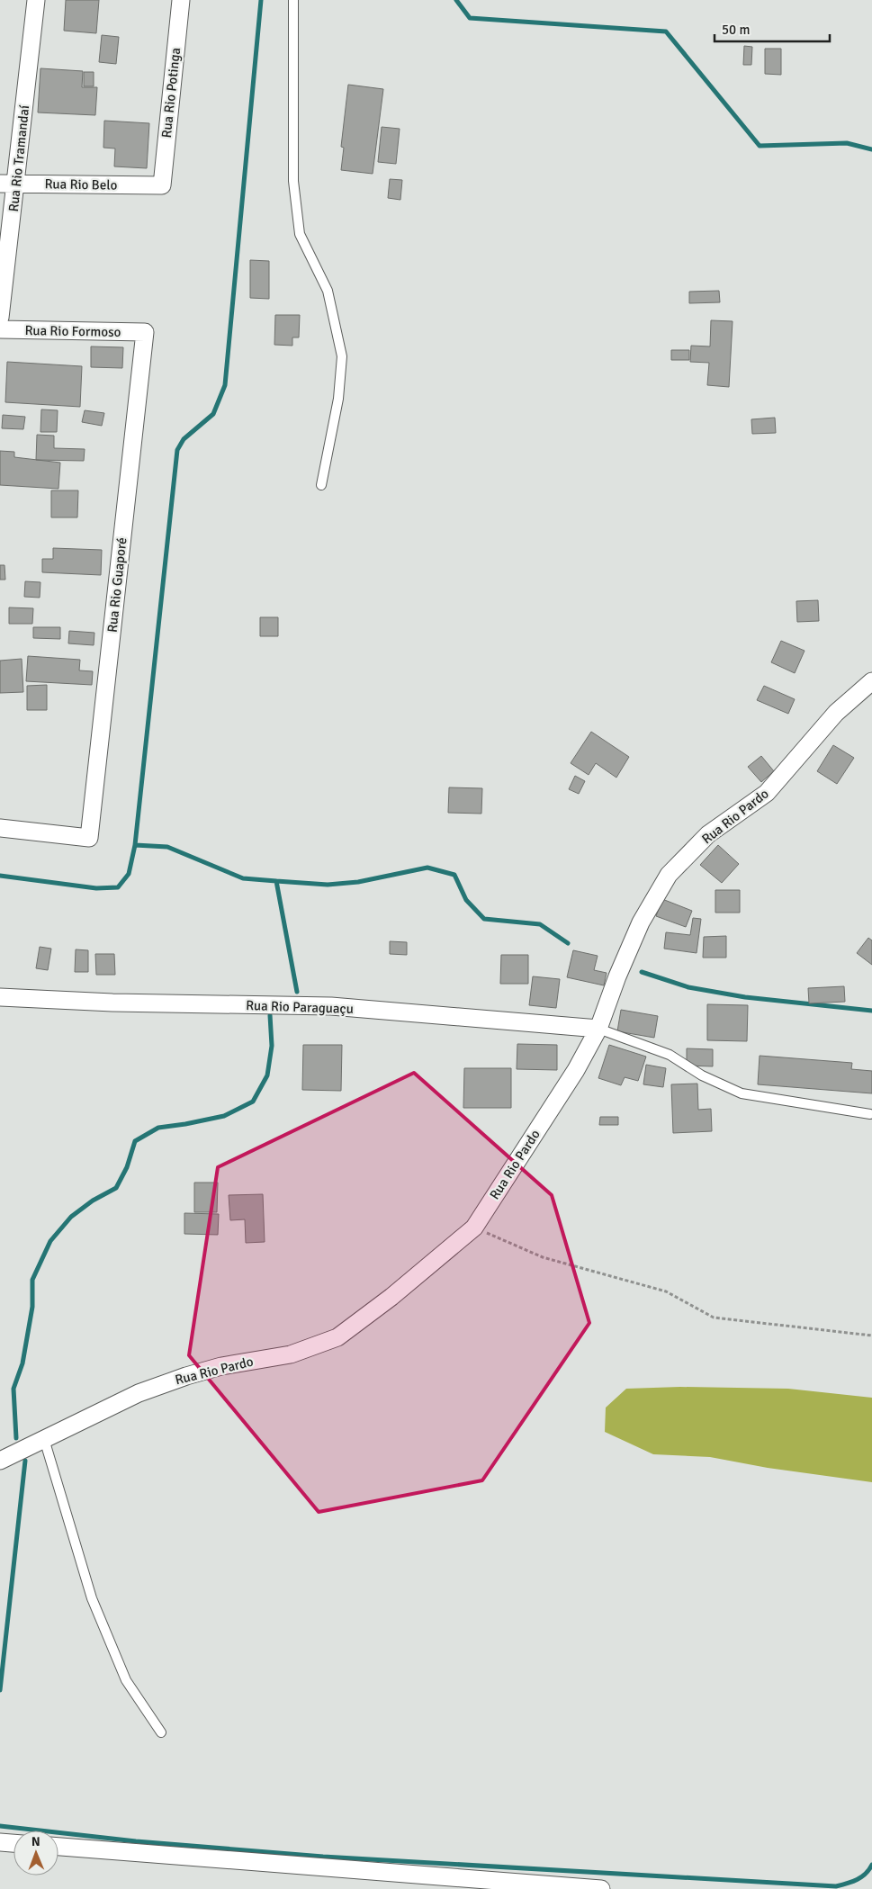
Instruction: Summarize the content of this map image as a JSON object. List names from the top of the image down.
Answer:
{
  "streets": {
    "street": [
      "Rua Rio Potinga",
      "Rua Rio Tramandaí",
      "Rua Rio Belo",
      "Rua Rio Formoso",
      "Rua Rio Guaporé",
      "Rua Rio Pardo",
      "Rua Rio Paraguaçu"
    ]
  },
  "crossings": [
    ["Rua Rio Potinga", "Rua Rio Belo"],
    ["Rua Rio Tramandaí", "Rua Rio Belo"],
    ["Rua Rio Formoso", "Rua Rio Guaporé"],
    ["Rua Rio Pardo", "Rua Rio Paraguaçu"]
  ],
  "scale_bar": "50 m",
  "north": "top"
}
